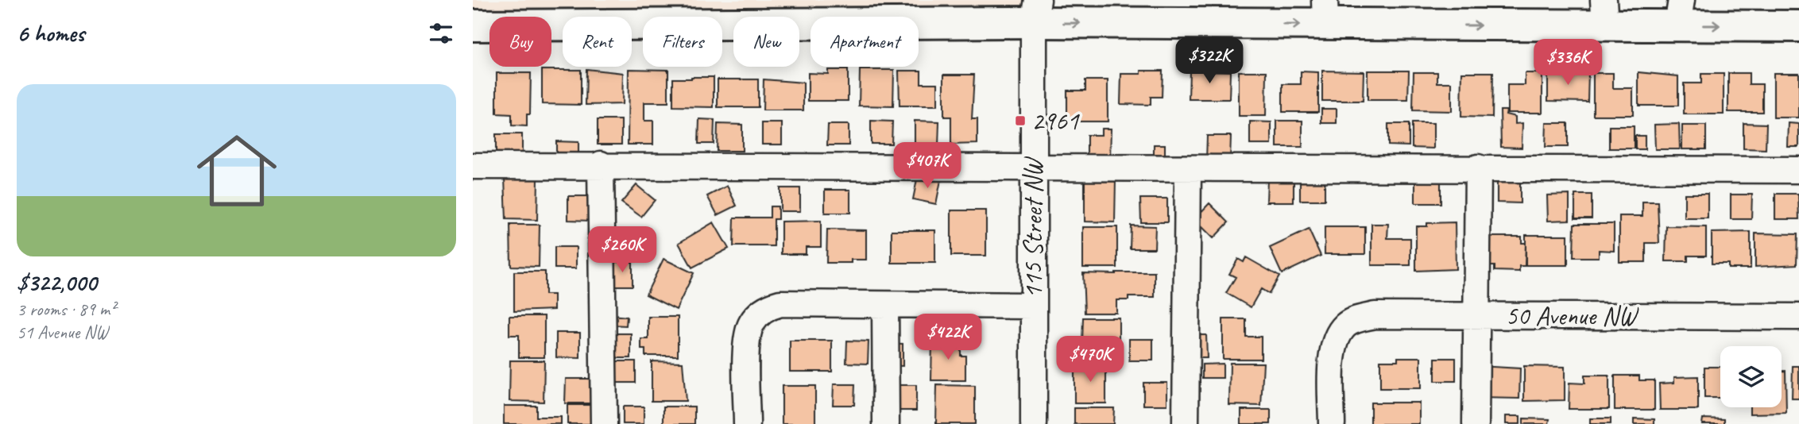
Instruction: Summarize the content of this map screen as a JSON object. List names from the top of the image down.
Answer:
{
  "streets": {
    "street": ["115 Street NW", "50 Avenue NW"]
  },
  "places": {
    "transit": ["2961"]
  },
  "page": {
    "heading": "6 homes",
    "chip": [
      "Buy",
      "Rent",
      "Filters",
      "New",
      "Apartment"
    ],
    "price": [
      "$322K",
      "$336K",
      "$407K",
      "$260K",
      "$422K",
      "$470K"
    ],
    "list": [
      {
        "name": "$322,000",
        "note": "3 rooms · 89 m² · 51 Avenue NW"
      }
    ]
  }
}
